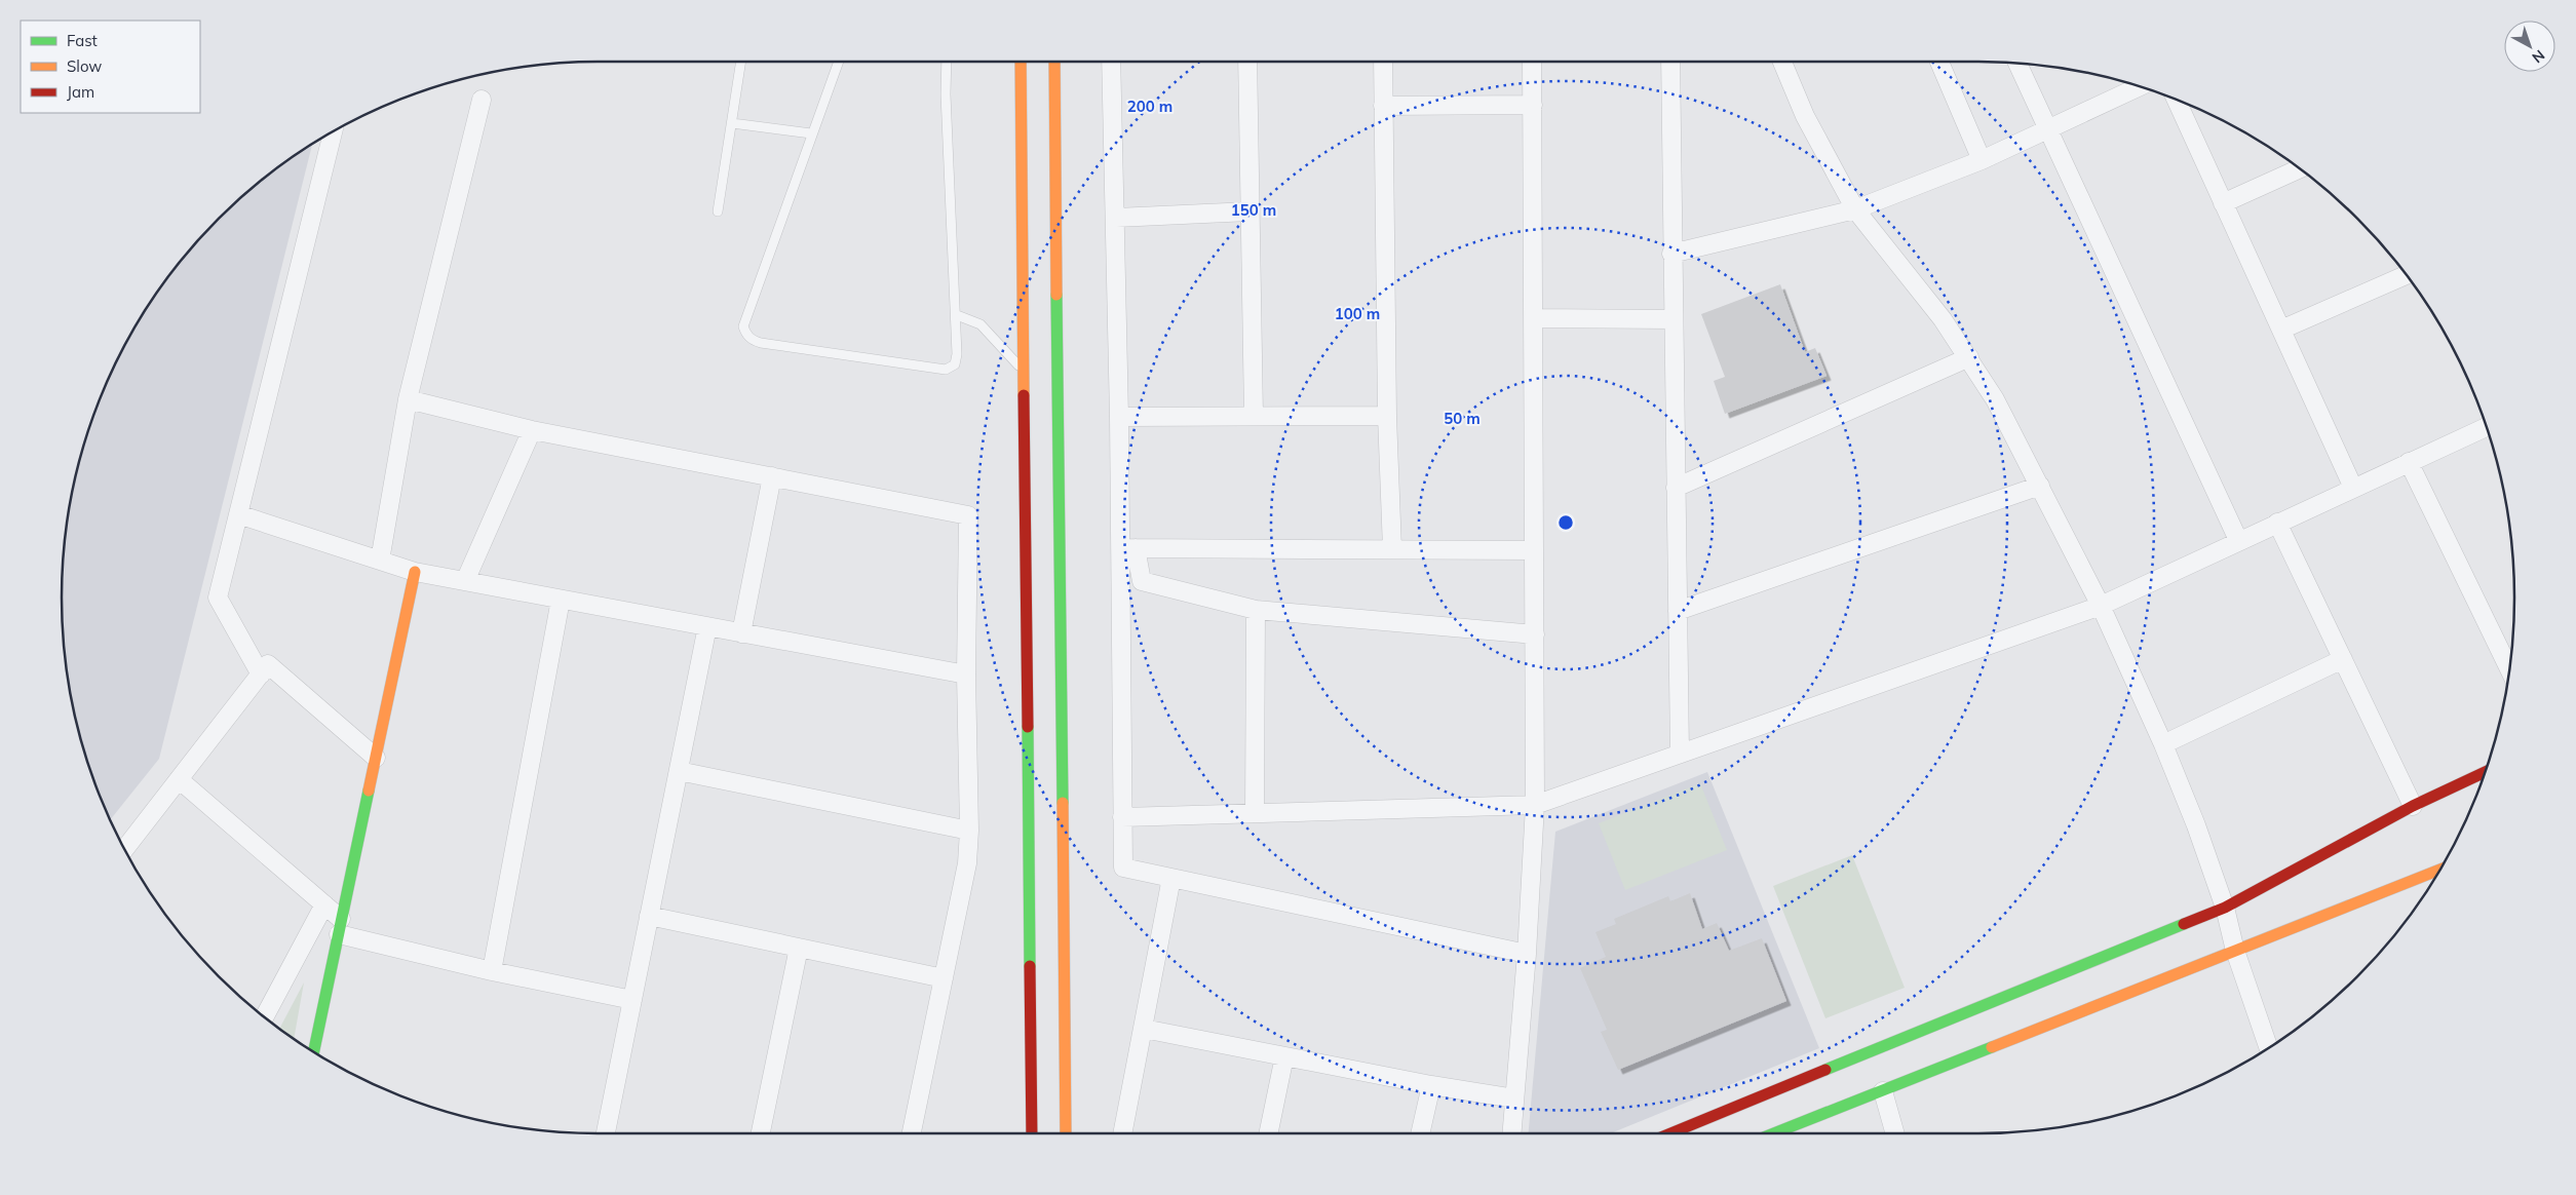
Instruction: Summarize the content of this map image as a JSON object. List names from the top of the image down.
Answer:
{
  "legend": ["Fast", "Slow", "Jam"],
  "north": "bottom right",
  "rings": [
    "200 m",
    "150 m",
    "100 m",
    "50 m"
  ]
}
